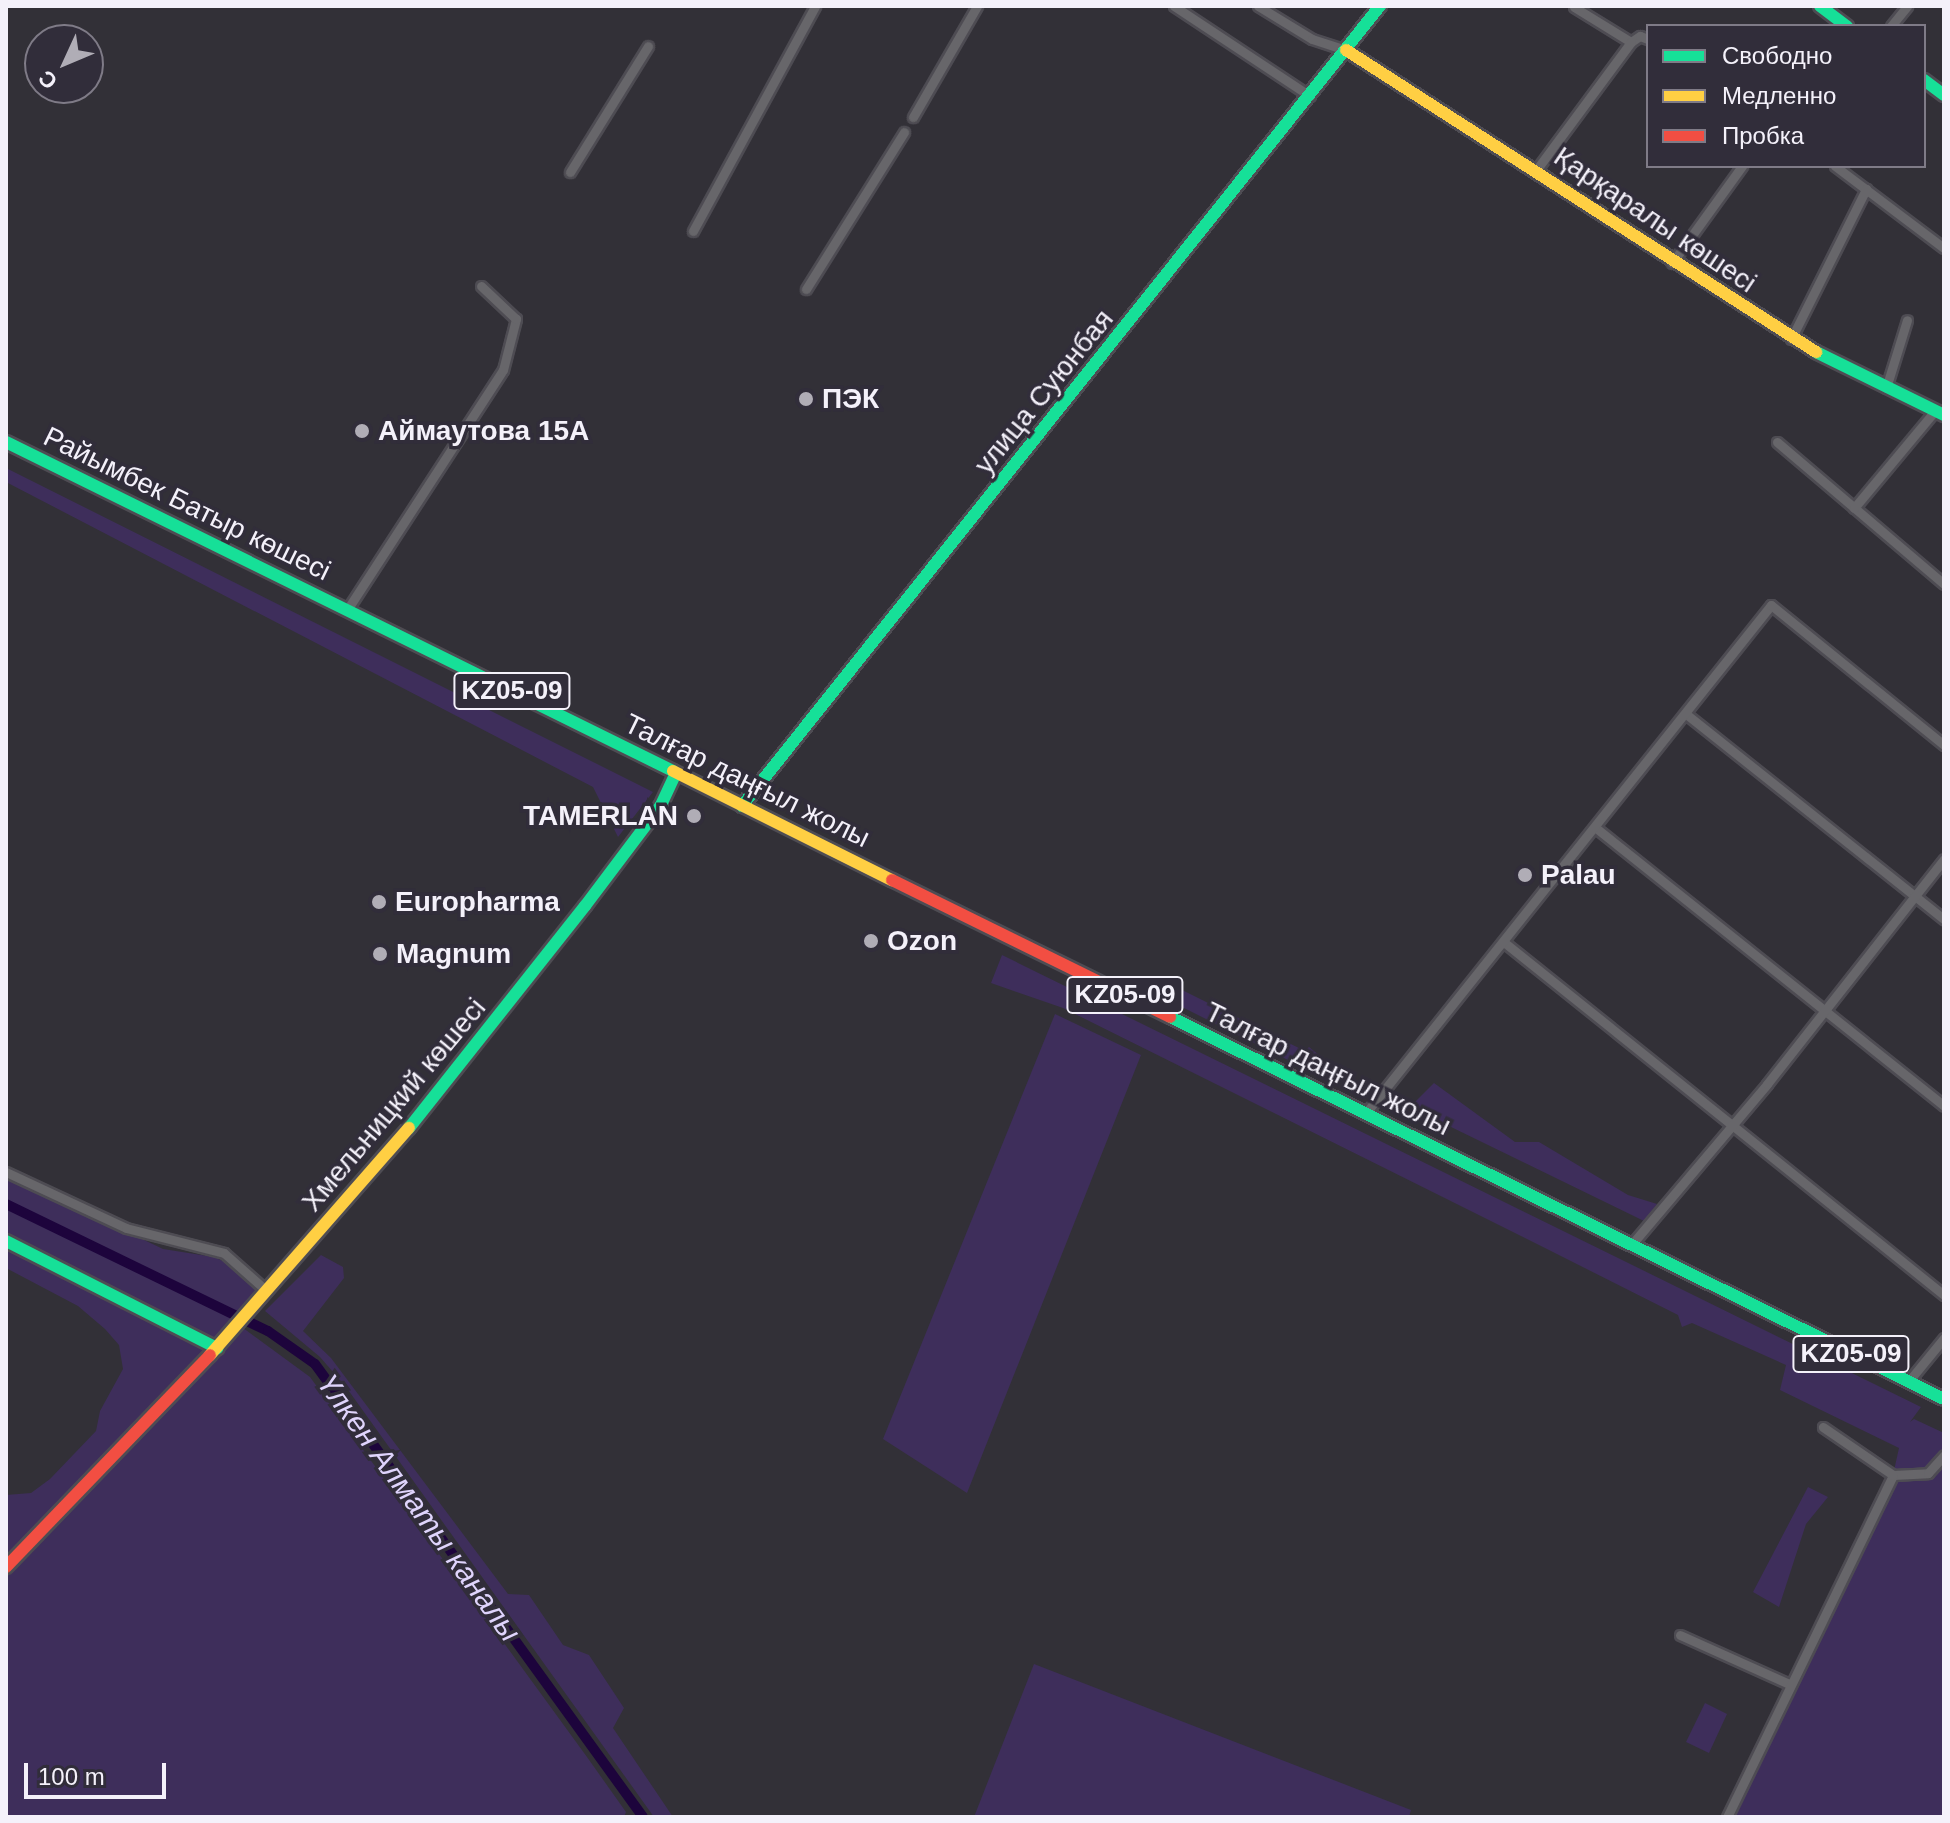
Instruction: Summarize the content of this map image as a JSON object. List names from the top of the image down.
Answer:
{
  "streets": {
    "street": [
      "Қарқаралы көшесі",
      "улица Суюнбая",
      "Райымбек Батыр көшесі",
      "KZ05-09",
      "Талғар даңғыл жолы",
      "Хмельницкий көшесі"
    ]
  },
  "crossings": [
    ["Қарқаралы көшесі", "улица Суюнбая"],
    ["улица Суюнбая", "Талғар даңғыл жолы"],
    ["Райымбек Батыр көшесі", "Талғар даңғыл жолы"],
    ["Талғар даңғыл жолы", "Хмельницкий көшесі"]
  ],
  "water": ["Үлкен Алматы каналы"],
  "places": [
    "ПЭК",
    "Аймаутова 15А",
    "TAMERLAN",
    "Palau",
    "Europharma",
    "Ozon",
    "Magnum"
  ],
  "legend": ["Свободно", "Медленно", "Пробка"],
  "scale_bar": "100 m",
  "north": "bottom left"
}
